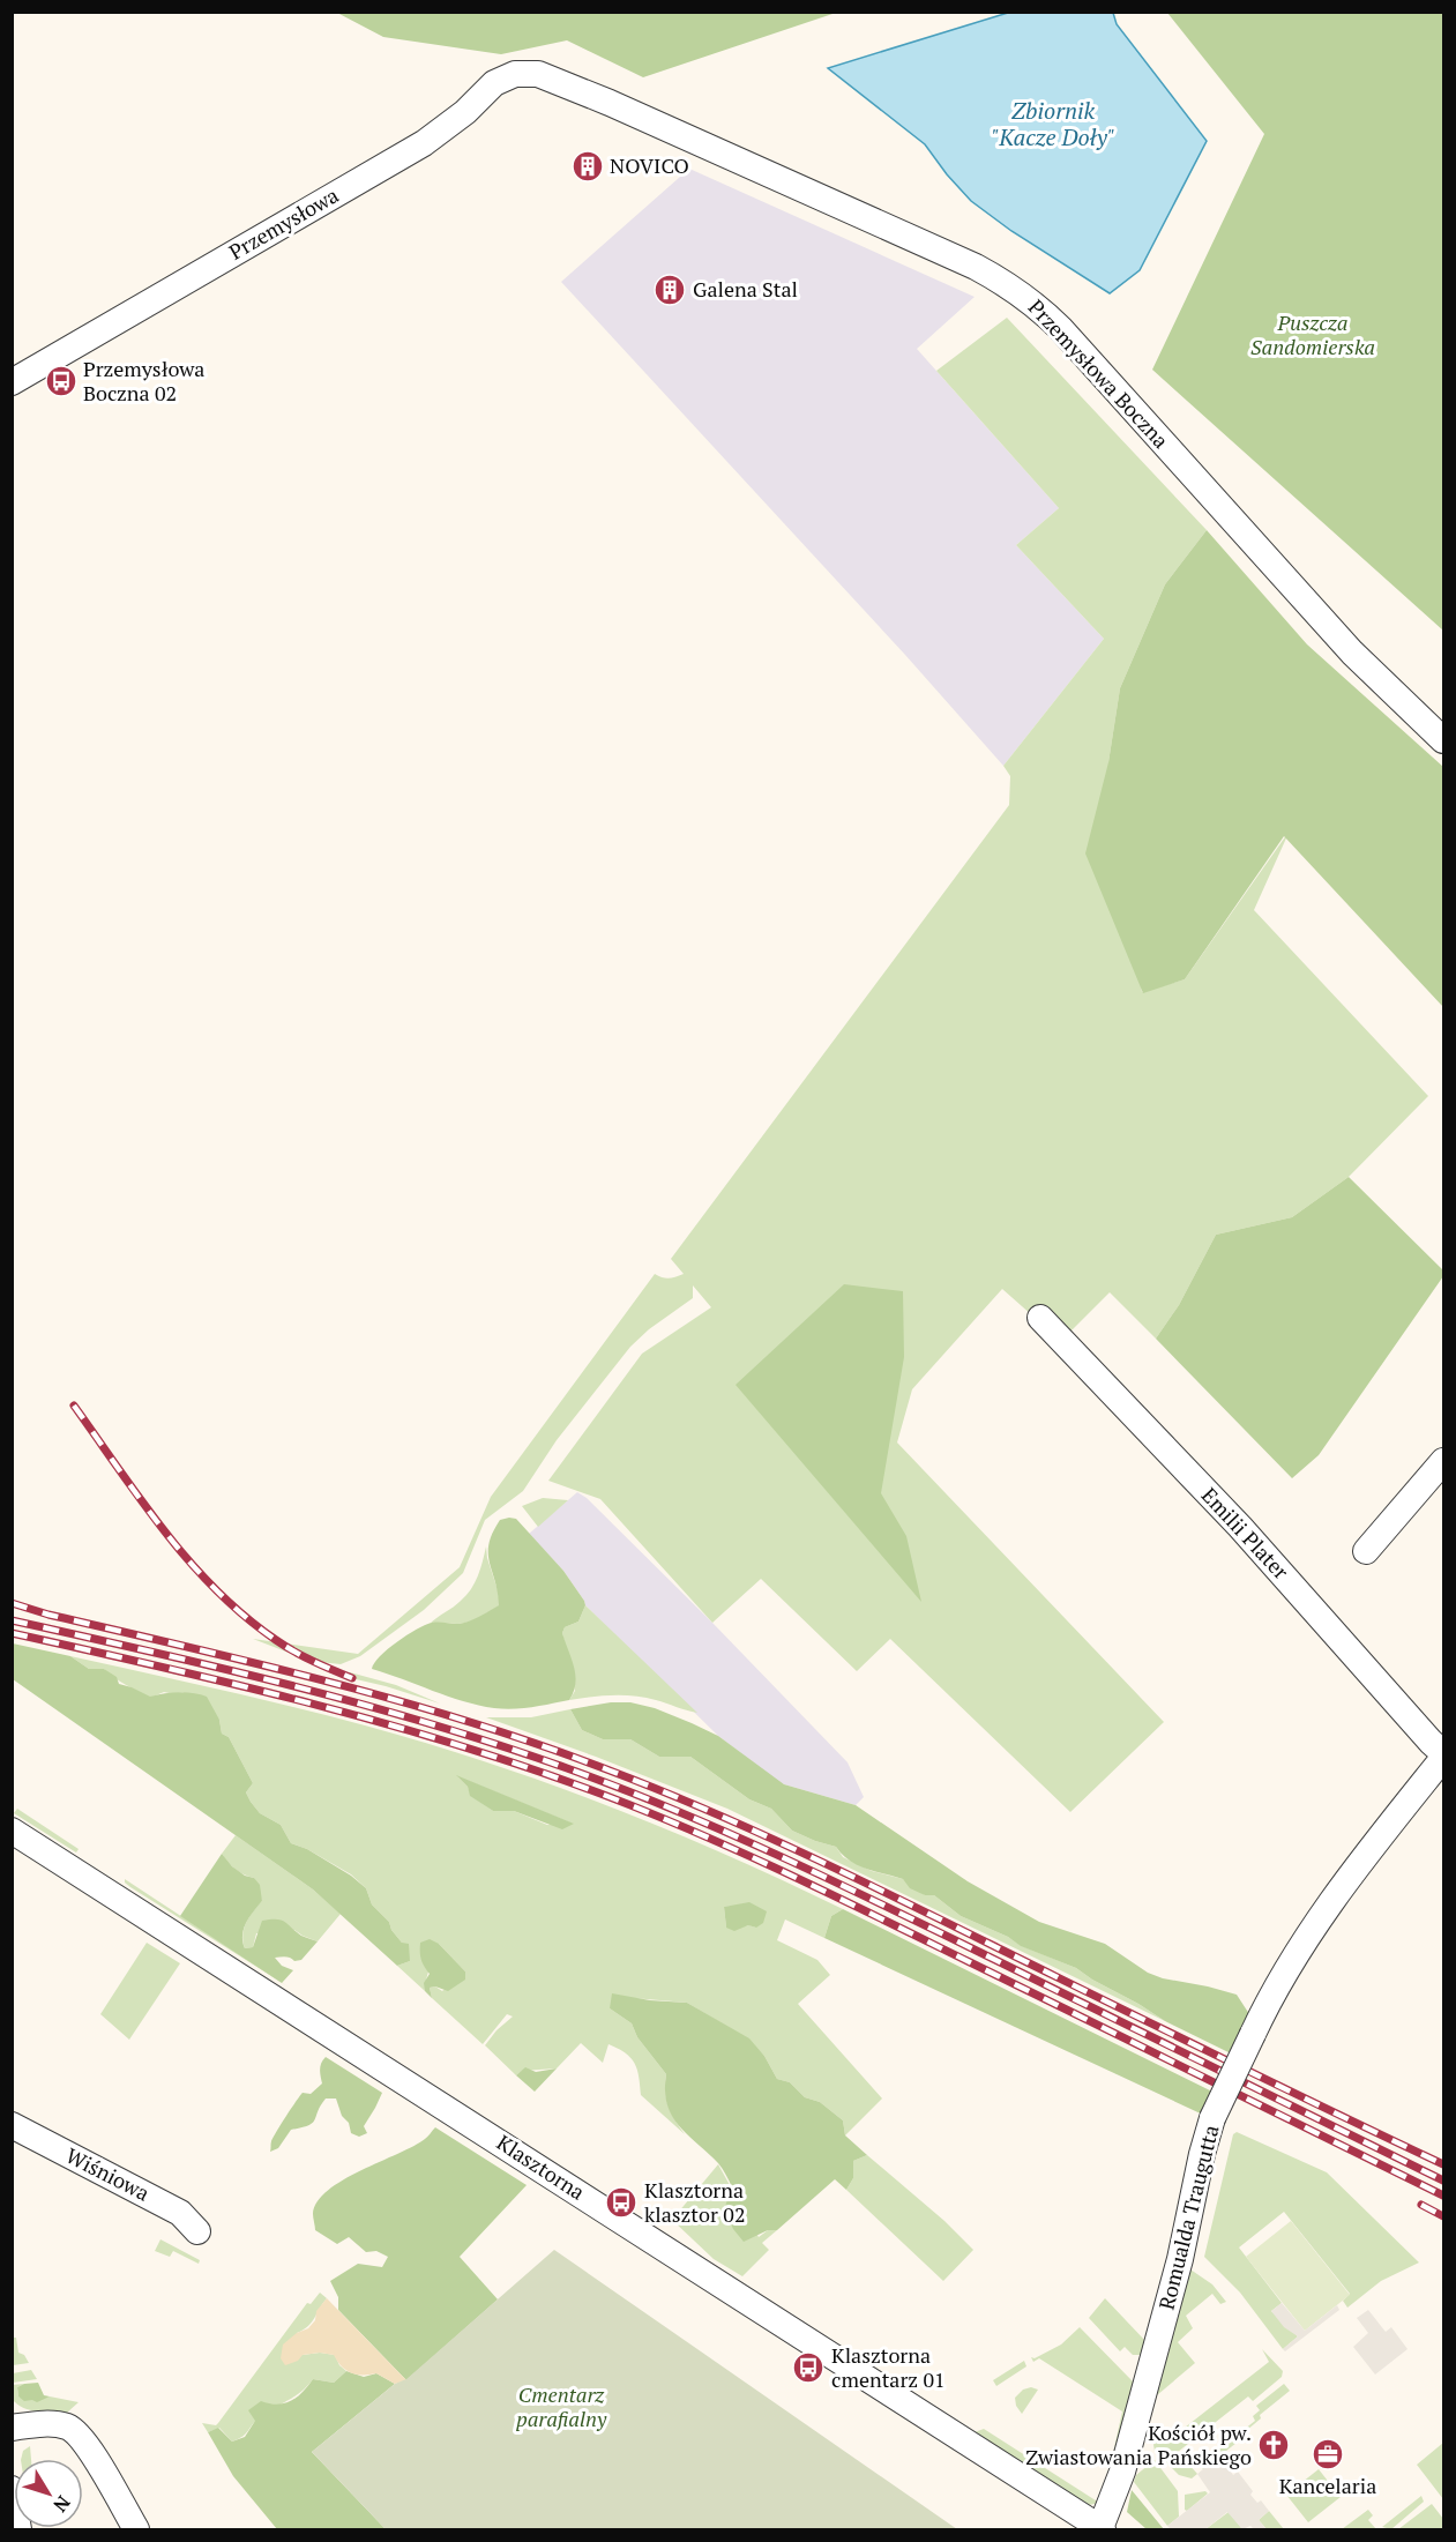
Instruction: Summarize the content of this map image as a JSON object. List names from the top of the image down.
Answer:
{
  "streets": {
    "street": [
      "Przemysłowa",
      "Przemysłowa Boczna",
      "Emilii Plater",
      "Klasztorna",
      "Wiśniowa",
      "Romualda Traugutta"
    ]
  },
  "crossings": [
    ["Przemysłowa", "Przemysłowa Boczna"],
    ["Emilii Plater", "Romualda Traugutta"],
    ["Klasztorna", "Romualda Traugutta"]
  ],
  "water": ["Zbiornik \"Kacze Doły\""],
  "parks": ["Puszcza Sandomierska", "Cmentarz parafialny"],
  "places": {
    "building": ["NOVICO", "Galena Stal"],
    "bus stop": ["Przemysłowa Boczna 02", "Klasztorna klasztor 02", "Klasztorna cmentarz 01"],
    "church": ["Kościół pw. Zwiastowania Pańskiego"],
    "office": ["Kancelaria"]
  },
  "north": "bottom right"
}
